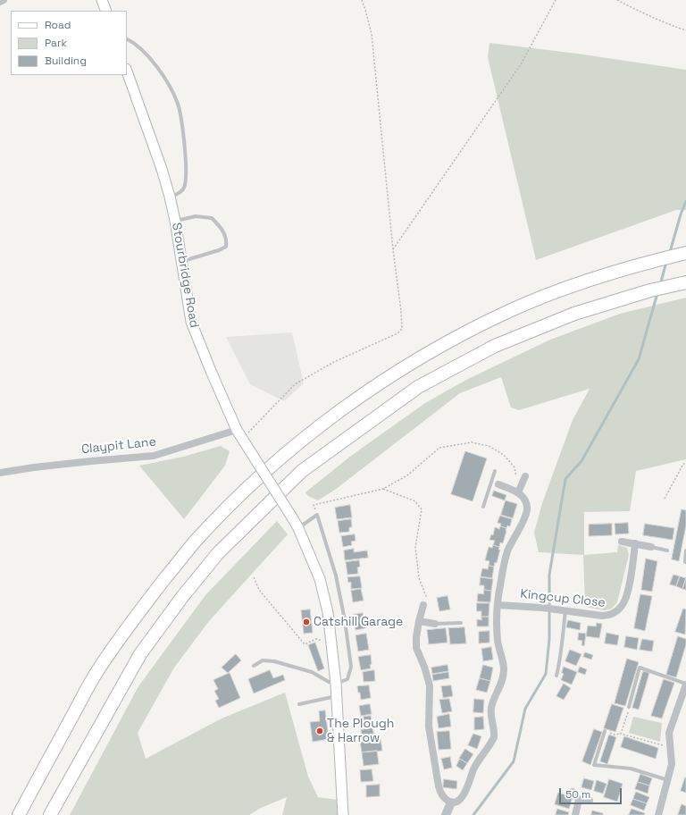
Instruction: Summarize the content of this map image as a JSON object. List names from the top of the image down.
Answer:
{
  "streets": {
    "main road": ["Stourbridge Road"],
    "street": ["Claypit Lane", "Kingcup Close"]
  },
  "crossings": [
    ["Stourbridge Road", "Claypit Lane"]
  ],
  "places": ["Catshill Garage", "The Plough & Harrow"],
  "legend": ["Road", "Park", "Building"],
  "scale_bar": "50 m"
}
